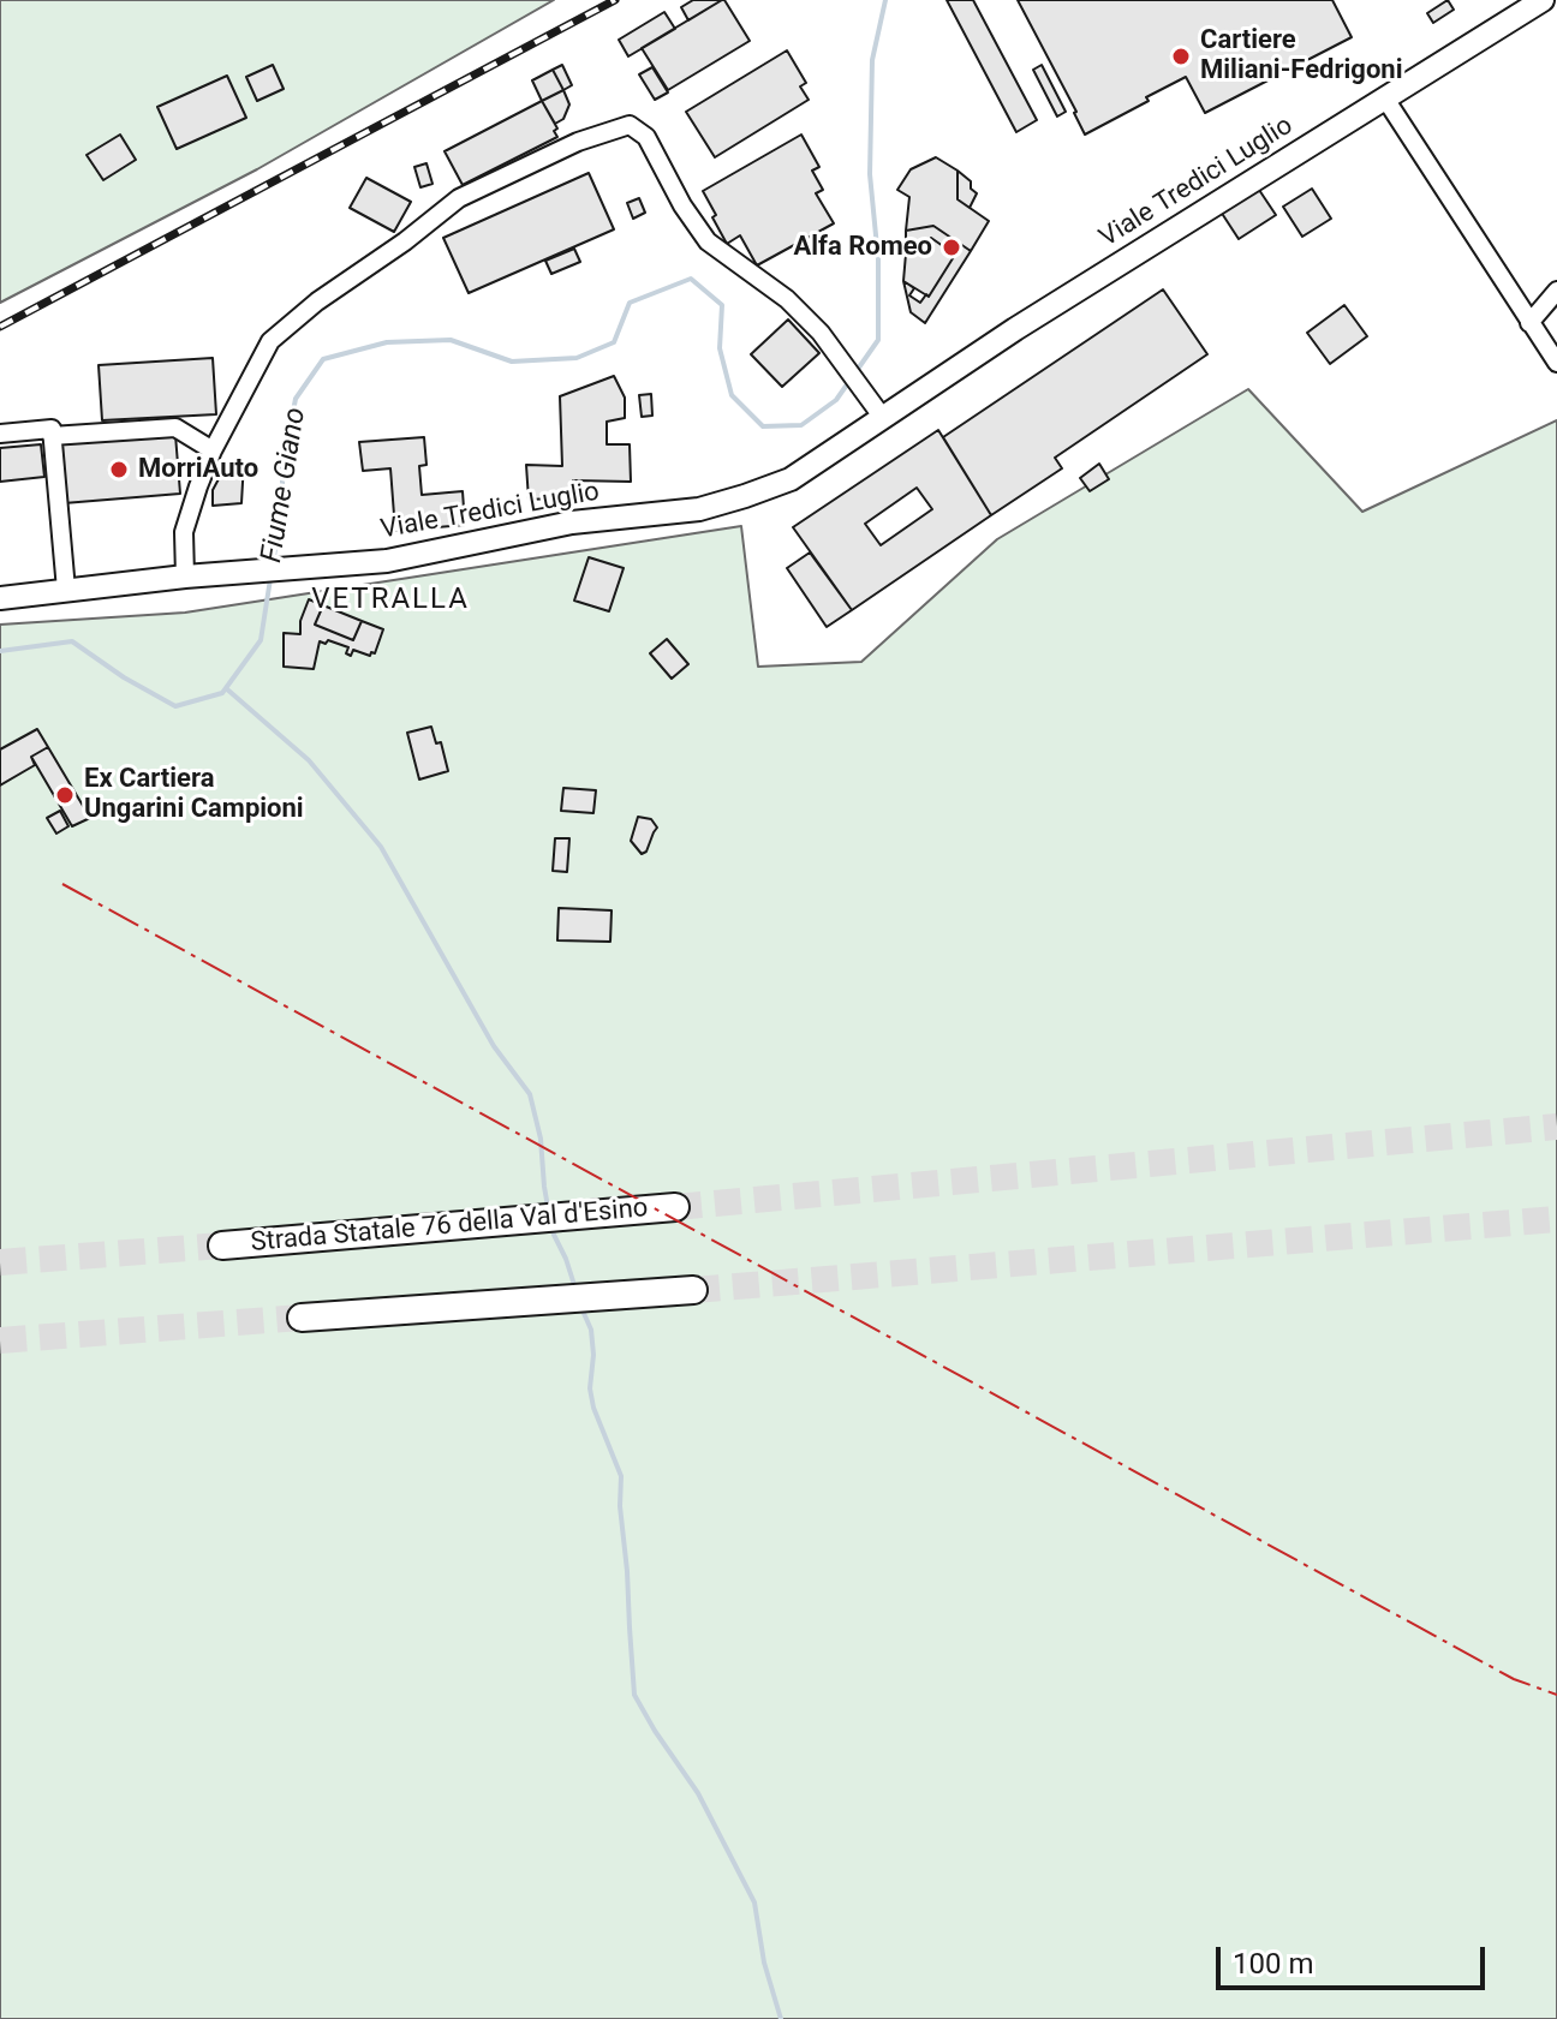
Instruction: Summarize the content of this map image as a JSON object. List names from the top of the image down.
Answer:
{
  "streets": {
    "highway": ["Strada Statale 76 della Val d'Esino"],
    "main road": ["Viale Tredici Luglio"]
  },
  "districts": ["VETRALLA"],
  "water": ["Fiume Giano"],
  "places": [
    "Cartiere Miliani-Fedrigoni",
    "Alfa Romeo",
    "MorriAuto",
    "Ex Cartiera Ungarini Campioni"
  ],
  "scale_bar": "100 m"
}
